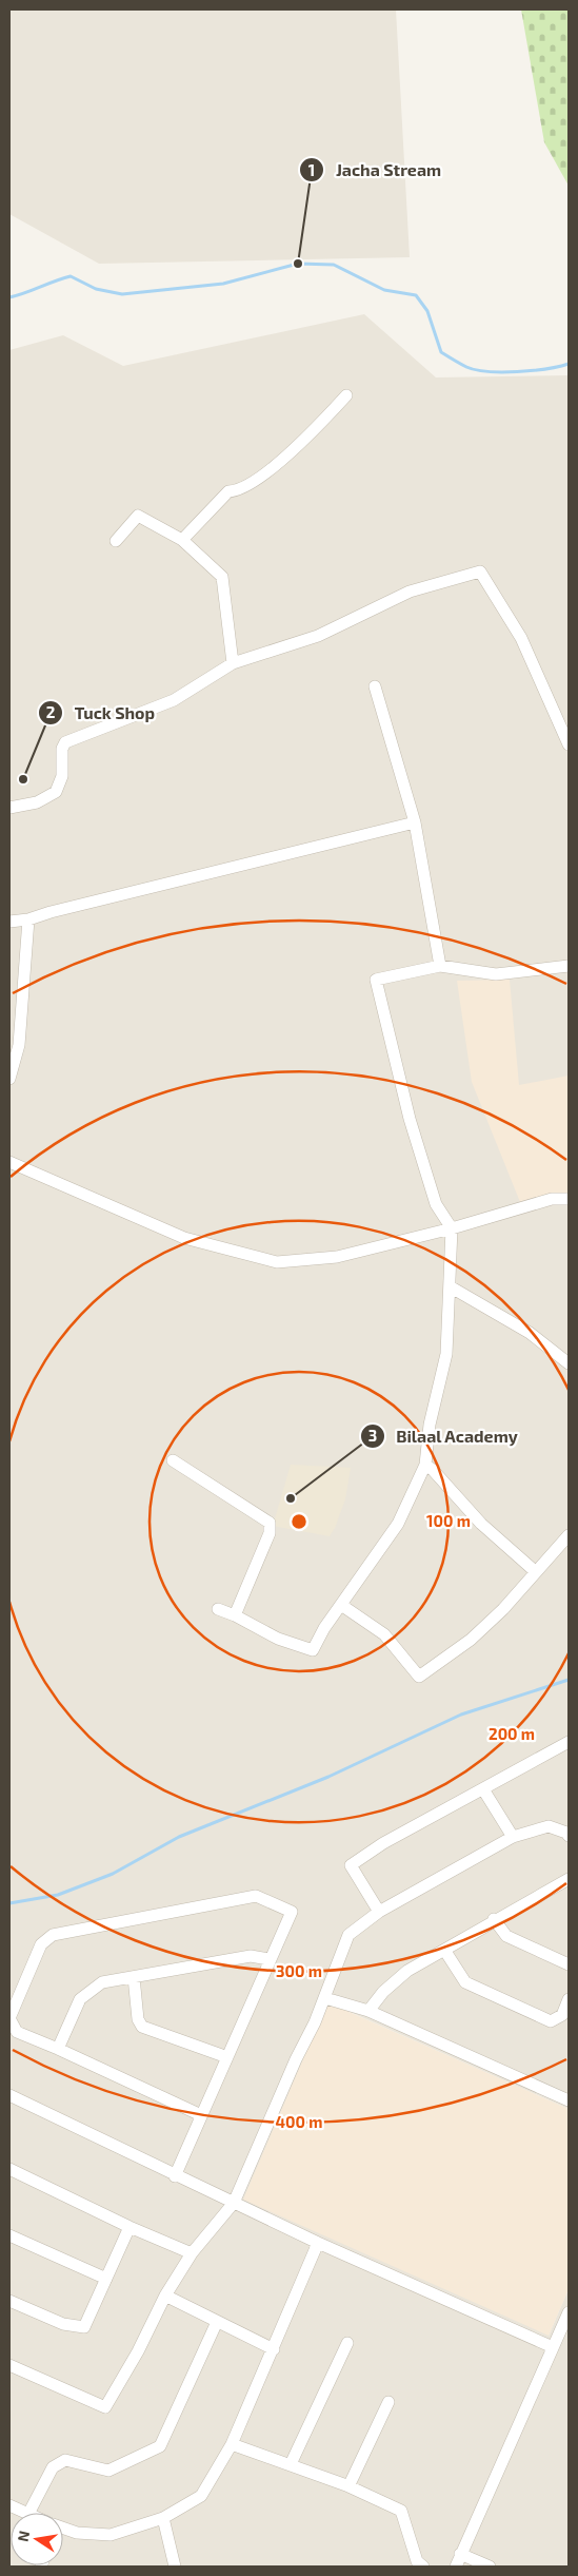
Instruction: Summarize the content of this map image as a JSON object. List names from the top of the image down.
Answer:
{
  "places": ["Jacha Stream", "Tuck Shop", "Bilaal Academy"],
  "north": "left",
  "rings": [
    "100 m",
    "200 m",
    "300 m",
    "400 m"
  ]
}
